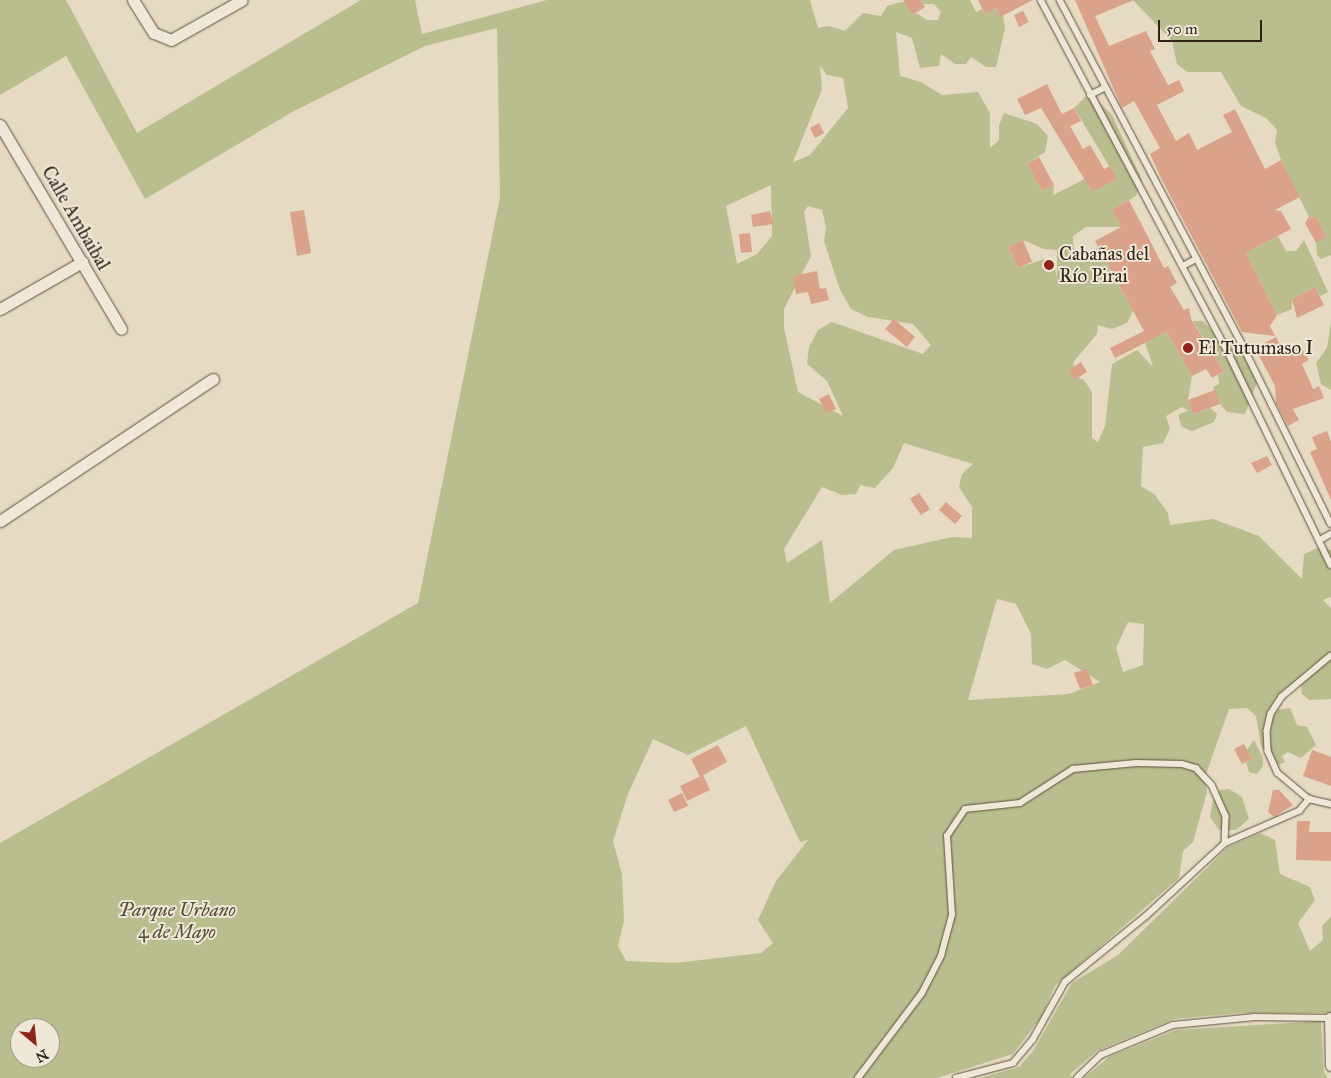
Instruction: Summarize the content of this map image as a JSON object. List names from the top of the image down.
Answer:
{
  "streets": {
    "street": ["Calle Ambaibal"]
  },
  "parks": ["Parque Urbano 4 de Mayo"],
  "places": ["Cabañas del Río Pirai", "El Tutumaso I"],
  "scale_bar": "50 m",
  "north": "bottom right"
}
